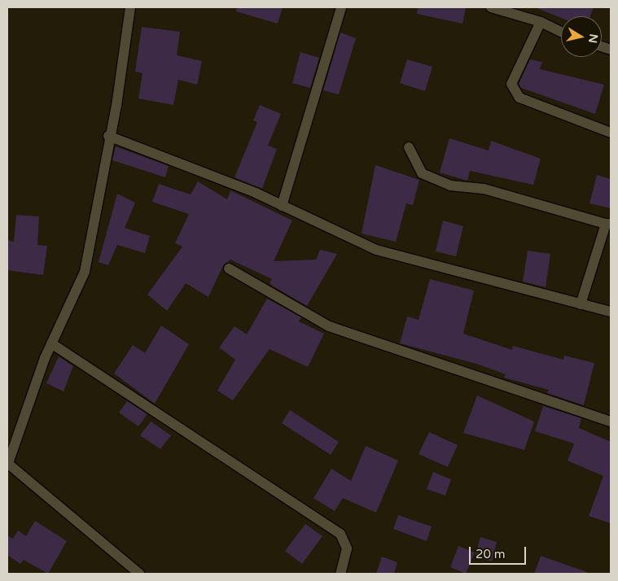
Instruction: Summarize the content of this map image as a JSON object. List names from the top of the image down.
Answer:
{
  "scale_bar": "20 m",
  "north": "right"
}
